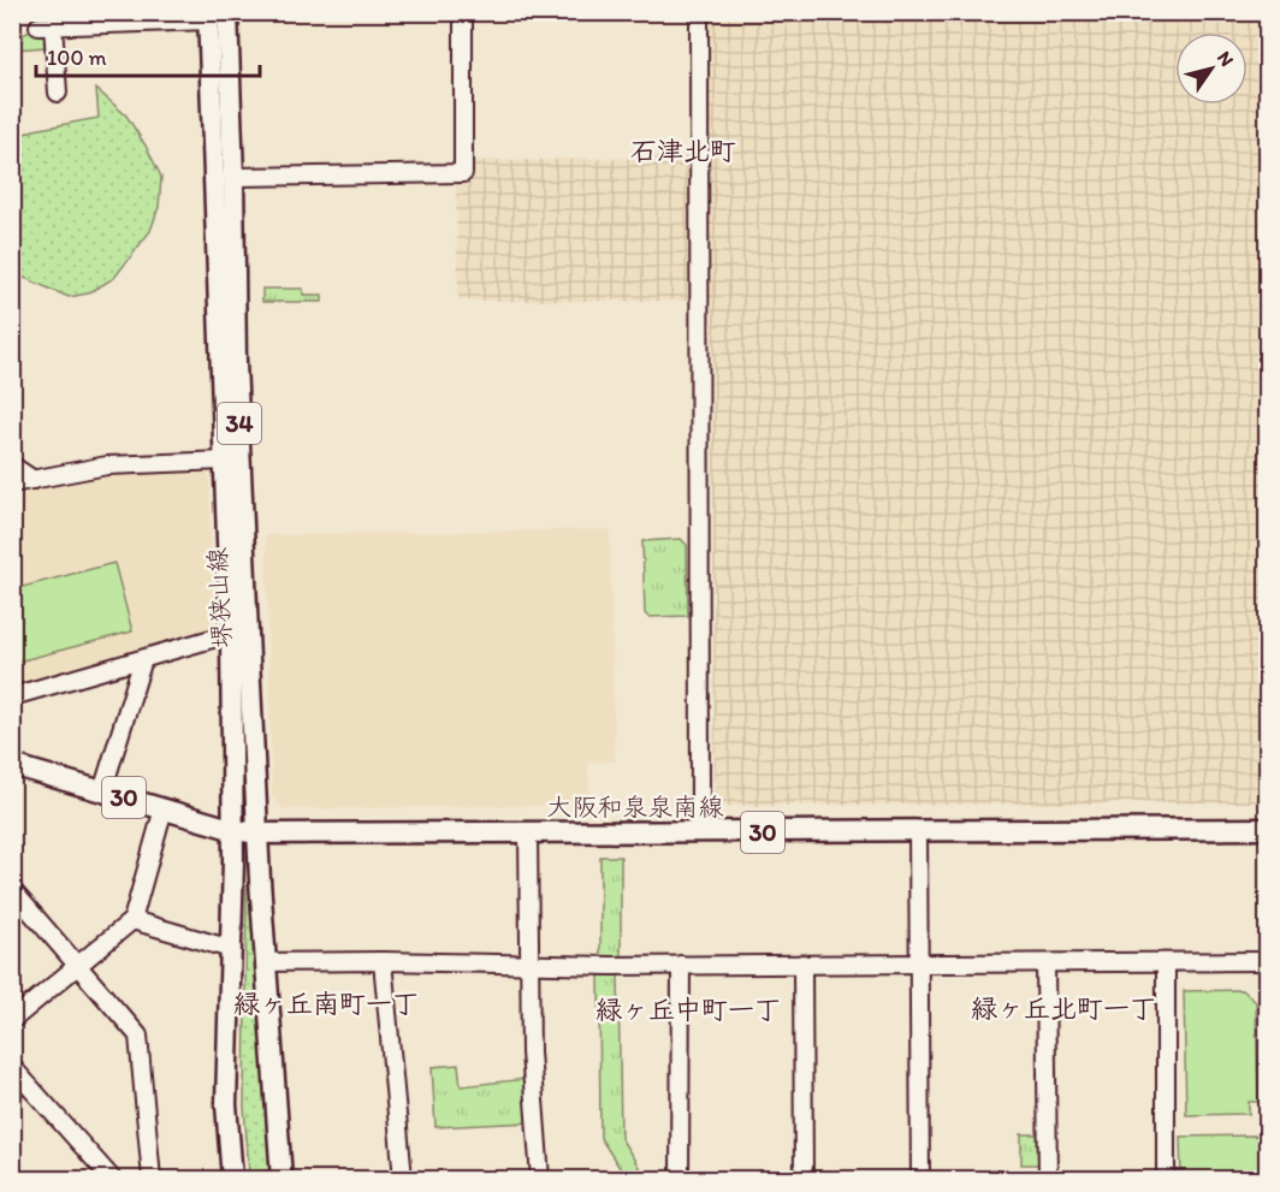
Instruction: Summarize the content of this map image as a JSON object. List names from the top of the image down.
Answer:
{
  "streets": {
    "main road": [
      "34",
      "堺狭山線",
      "30",
      "大阪和泉泉南線"
    ]
  },
  "crossings": [
    ["堺狭山線", "大阪和泉泉南線"]
  ],
  "districts": [
    "石津北町",
    "緑ヶ丘南町一丁",
    "緑ヶ丘北町一丁",
    "緑ヶ丘中町一丁"
  ],
  "scale_bar": "100 m",
  "north": "top right"
}
